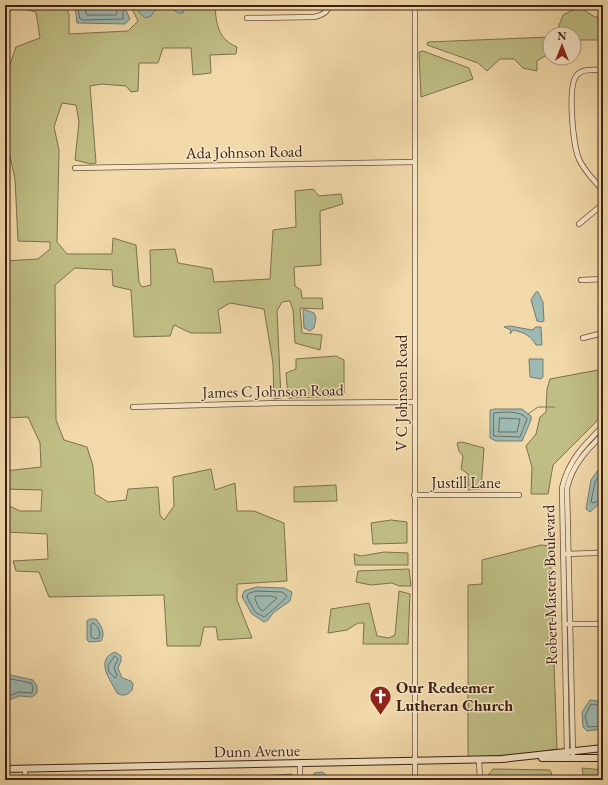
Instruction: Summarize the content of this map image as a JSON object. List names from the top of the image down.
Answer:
{
  "streets": {
    "main road": ["Dunn Avenue"],
    "street": [
      "Ada Johnson Road",
      "James C Johnson Road",
      "V C Johnson Road",
      "Justill Lane",
      "Robert Masters Boulevard"
    ]
  },
  "crossings": [
    ["Ada Johnson Road", "V C Johnson Road"],
    ["James C Johnson Road", "V C Johnson Road"],
    ["V C Johnson Road", "Justill Lane"],
    ["V C Johnson Road", "Dunn Avenue"],
    ["Robert Masters Boulevard", "Dunn Avenue"]
  ],
  "places": {
    "church": ["Our Redeemer Lutheran Church"]
  },
  "north": "top"
}
